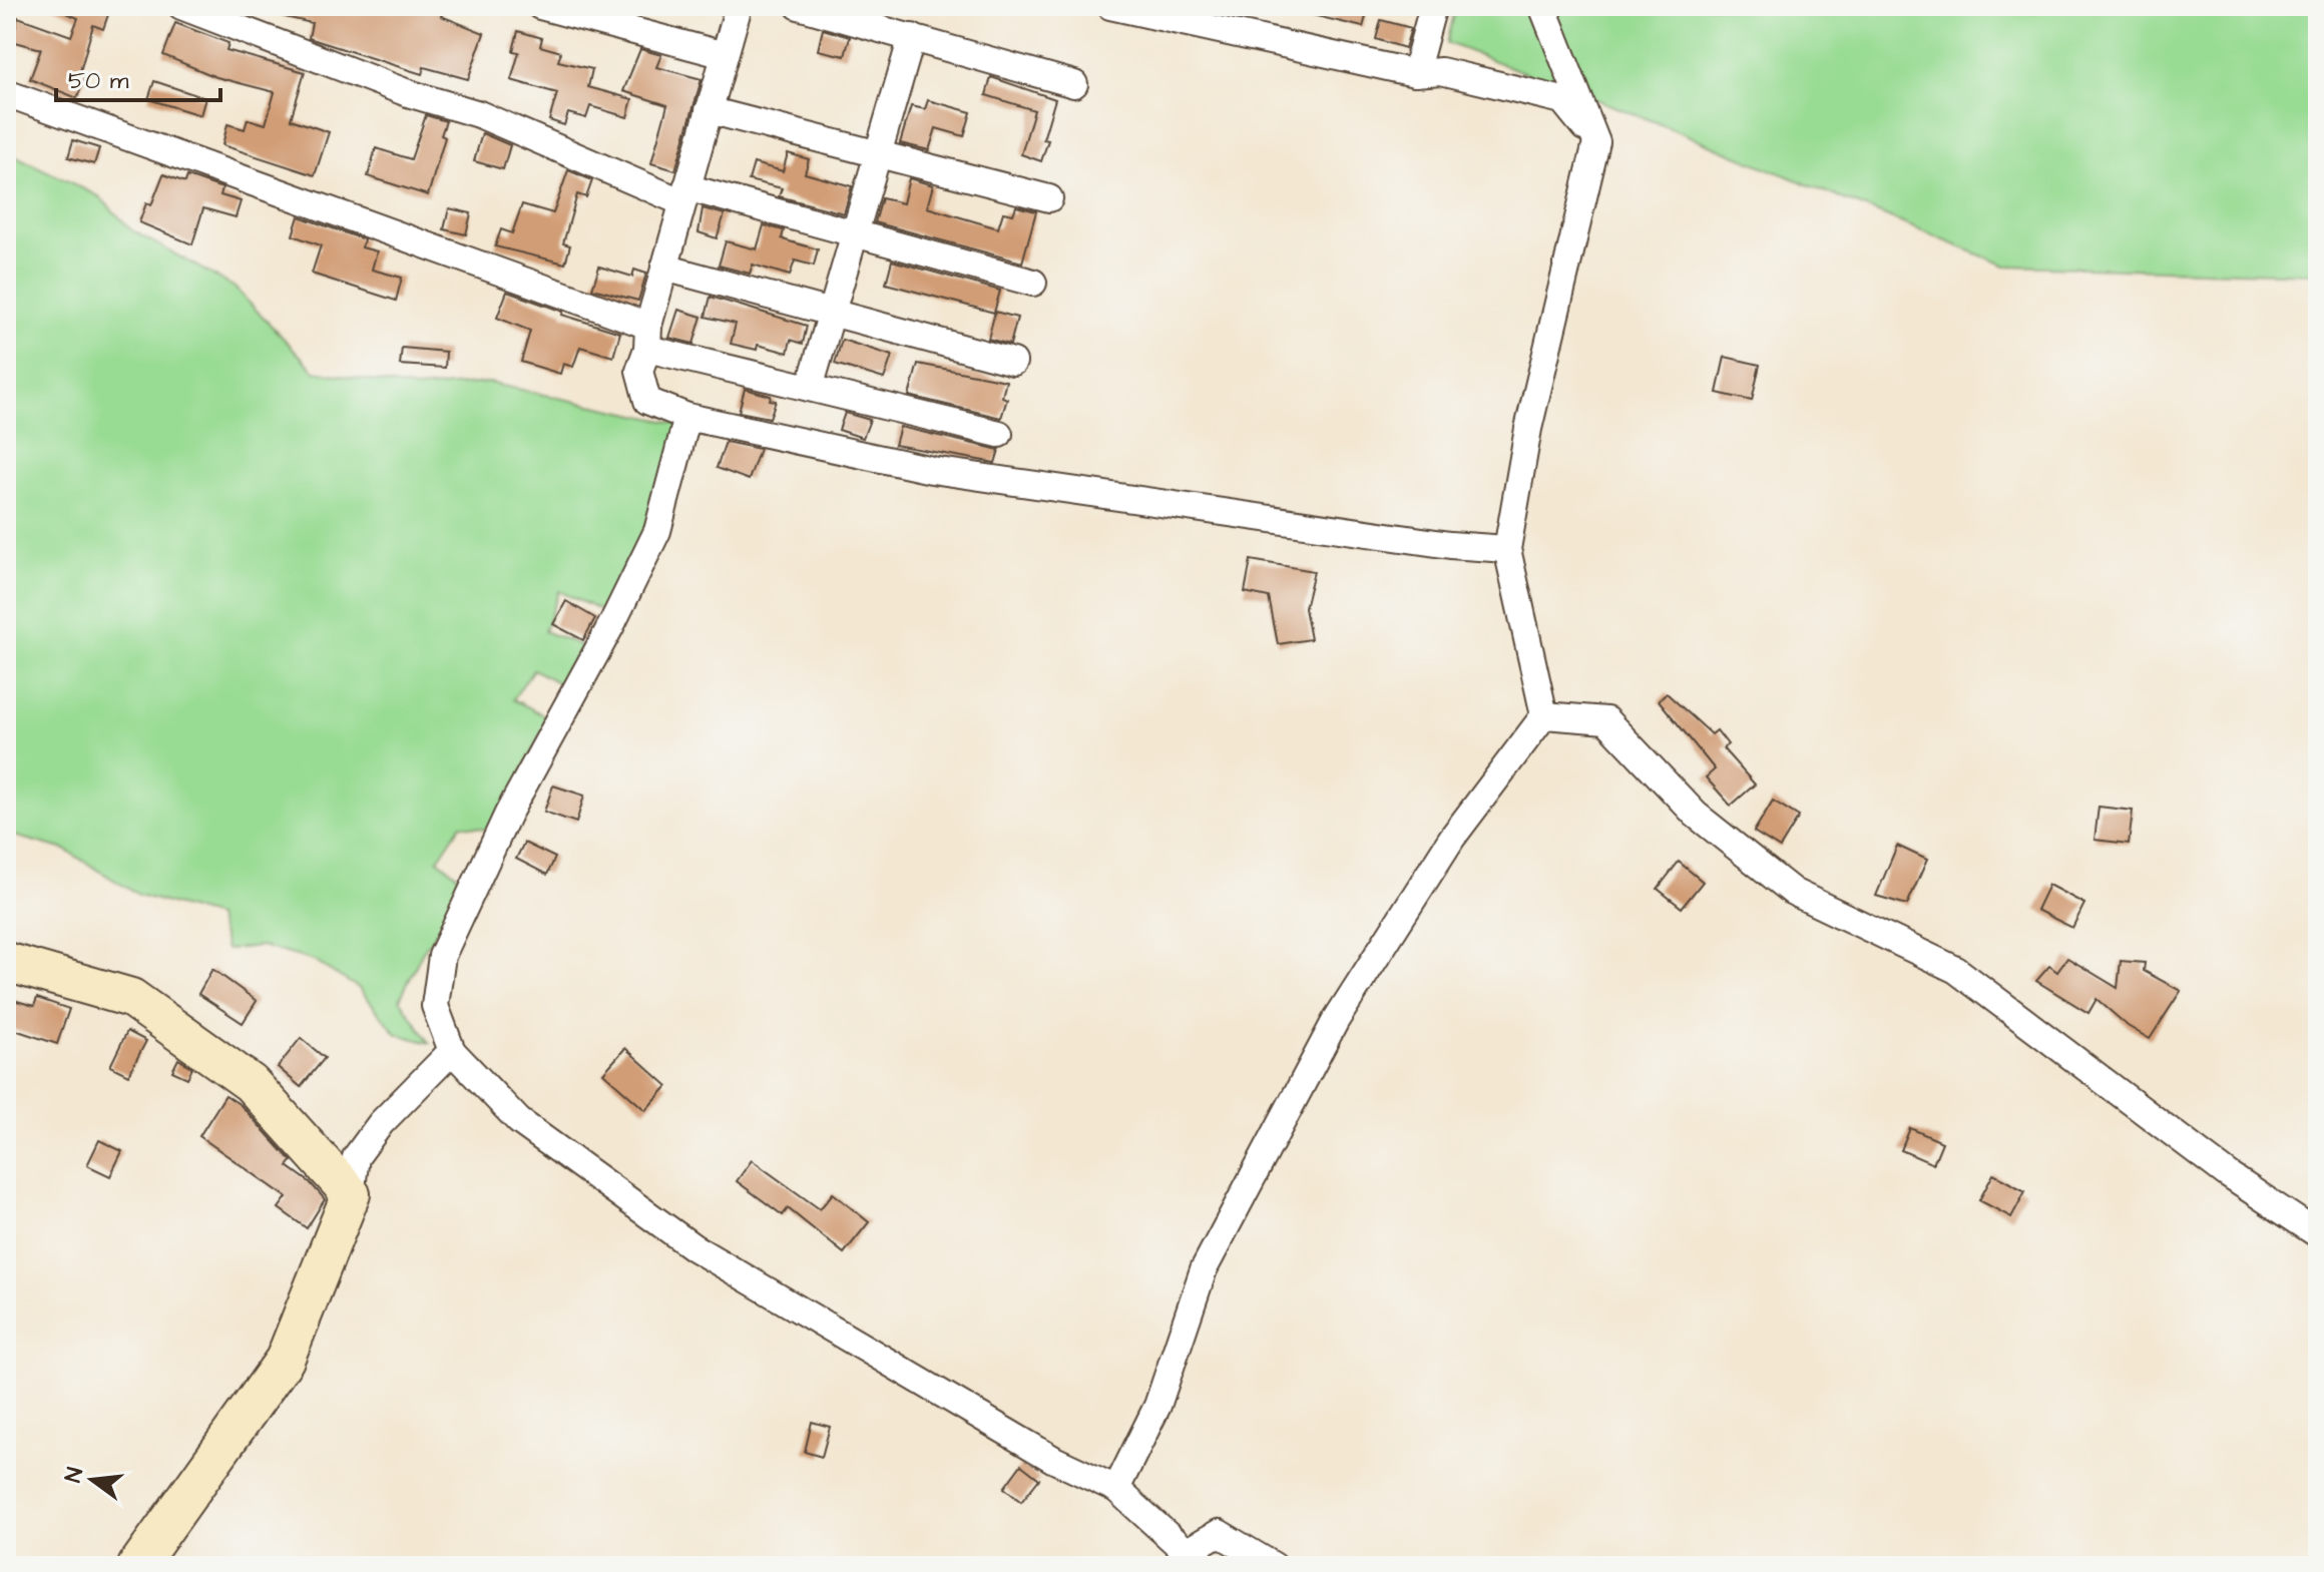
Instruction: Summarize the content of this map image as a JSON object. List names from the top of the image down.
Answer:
{
  "scale_bar": "50 m",
  "north": "left"
}
